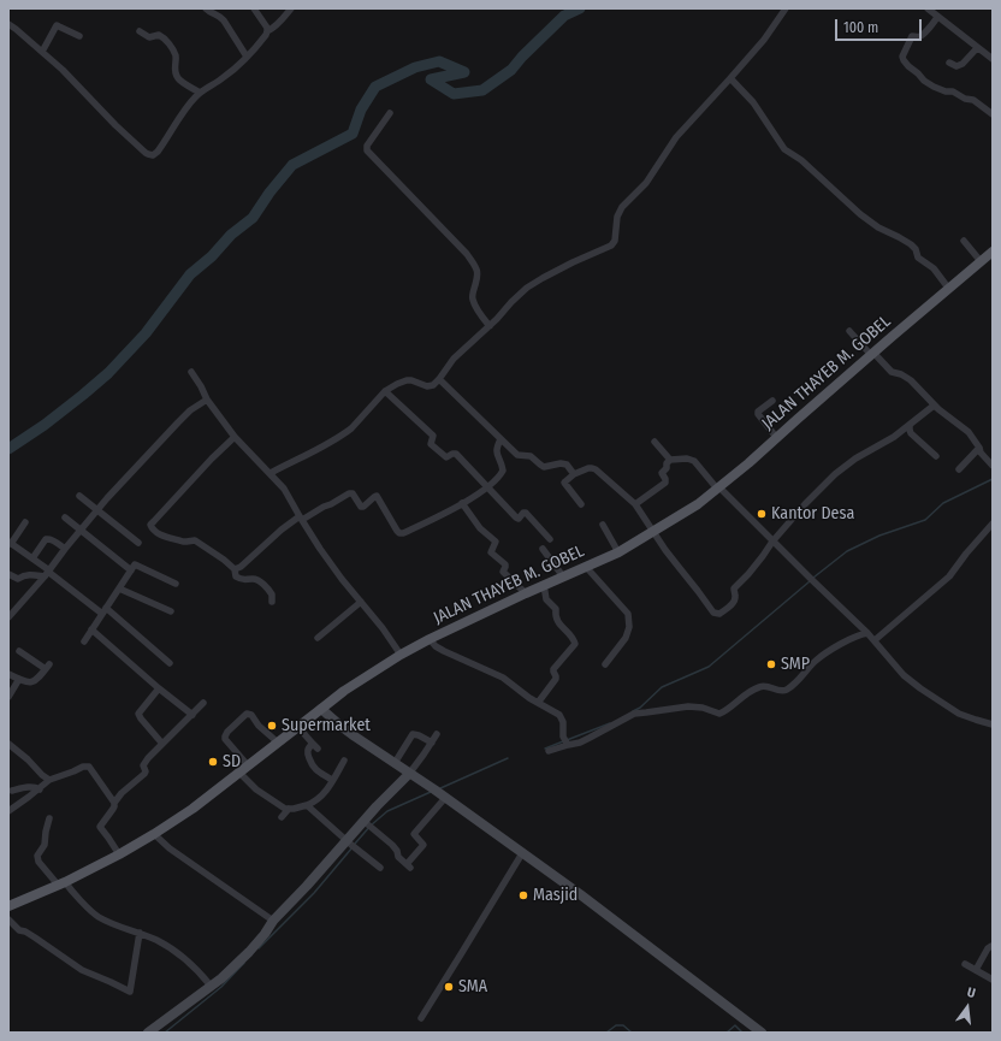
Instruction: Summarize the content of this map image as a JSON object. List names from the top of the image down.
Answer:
{
  "streets": {
    "main road": ["JALAN THAYEB M. GOBEL"]
  },
  "places": [
    "Kantor Desa",
    "SMP",
    "Supermarket",
    "SD",
    "Masjid",
    "SMA"
  ],
  "scale_bar": "100 m",
  "north": "top"
}
